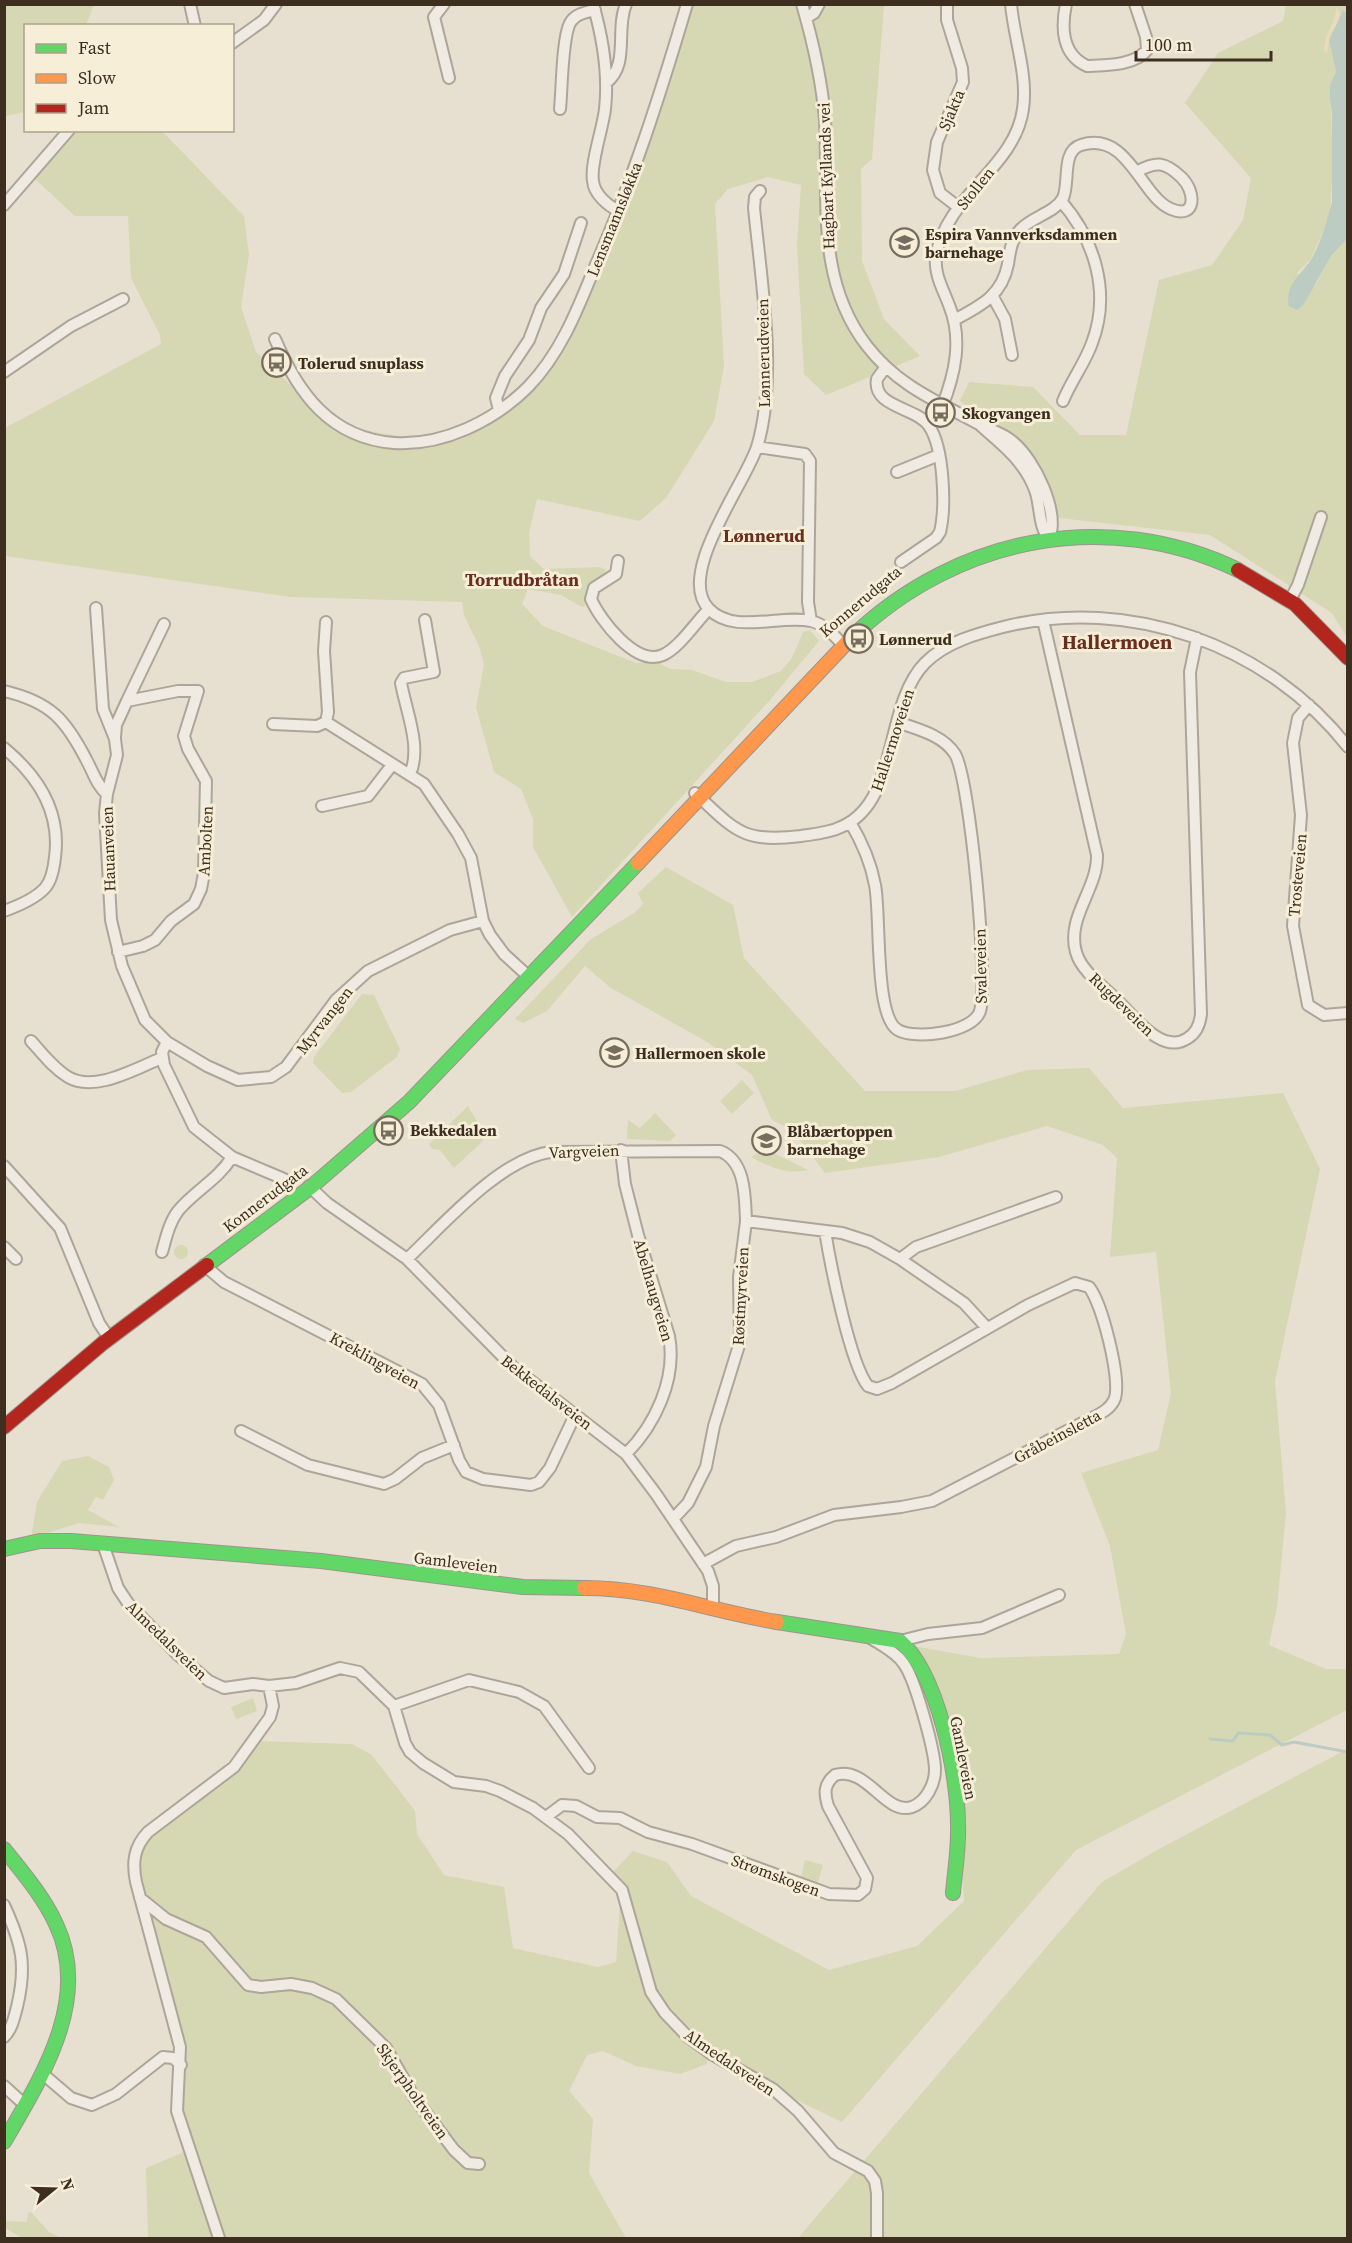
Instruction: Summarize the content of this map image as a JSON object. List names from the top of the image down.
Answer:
{
  "streets": {
    "main road": ["Konnerudgata", "Gamleveien"],
    "street": [
      "Sjakta",
      "Hagbart Kyllands vei",
      "Stollen",
      "Lensmannsløkka",
      "Lønnerudveien",
      "Hallermoveien",
      "Ambolten",
      "Hauanveien",
      "Trosteveien",
      "Svaleveien",
      "Rugdeveien",
      "Myrvangen",
      "Vargveien",
      "Abelhaugveien",
      "Røstmyrveien",
      "Kreklingveien",
      "Bekkedalsveien",
      "Gråbeinsletta",
      "Almedalsveien",
      "Strømskogen",
      "Skjerpholtveien"
    ]
  },
  "crossings": [
    ["Sjakta", "Stollen"],
    ["Hagbart Kyllands vei", "Stollen"],
    ["Hagbart Kyllands vei", "Konnerudgata"],
    ["Konnerudgata", "Hallermoveien"],
    ["Konnerudgata", "Kreklingveien"],
    ["Konnerudgata", "Bekkedalsveien"],
    ["Hallermoveien", "Trosteveien"],
    ["Hallermoveien", "Svaleveien"],
    ["Hallermoveien", "Rugdeveien"],
    ["Ambolten", "Hauanveien"],
    ["Hauanveien", "Myrvangen"],
    ["Vargveien", "Abelhaugveien"],
    ["Vargveien", "Røstmyrveien"],
    ["Vargveien", "Bekkedalsveien"],
    ["Abelhaugveien", "Bekkedalsveien"],
    ["Røstmyrveien", "Bekkedalsveien"],
    ["Kreklingveien", "Bekkedalsveien"],
    ["Bekkedalsveien", "Gråbeinsletta"],
    ["Bekkedalsveien", "Gamleveien"],
    ["Gamleveien", "Almedalsveien"],
    ["Gamleveien", "Strømskogen"],
    ["Almedalsveien", "Strømskogen"]
  ],
  "districts": ["Lønnerud", "Torrudbråtan", "Hallermoen"],
  "places": {
    "school or university": ["Espira Vannverksdammen barnehage", "Hallermoen skole", "Blåbærtoppen barnehage"],
    "bus stop": [
      "Tolerud snuplass",
      "Skogvangen",
      "Lønnerud",
      "Bekkedalen"
    ]
  },
  "legend": ["Fast", "Slow", "Jam"],
  "scale_bar": "100 m",
  "north": "right"
}
